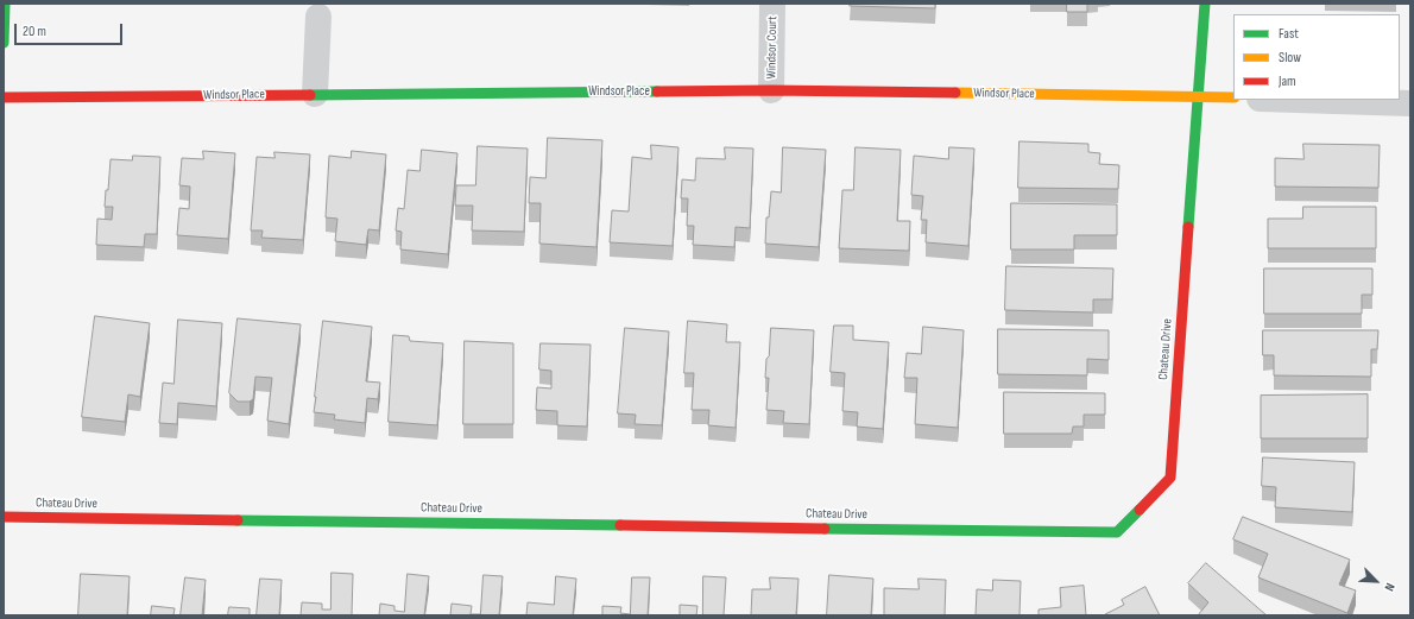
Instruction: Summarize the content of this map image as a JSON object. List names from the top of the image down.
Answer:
{
  "streets": {
    "street": ["Windsor Court", "Windsor Place", "Chateau Drive"]
  },
  "crossings": [
    ["Windsor Court", "Windsor Place"],
    ["Windsor Place", "Chateau Drive"]
  ],
  "legend": ["Fast", "Slow", "Jam"],
  "scale_bar": "20 m",
  "north": "bottom right"
}
